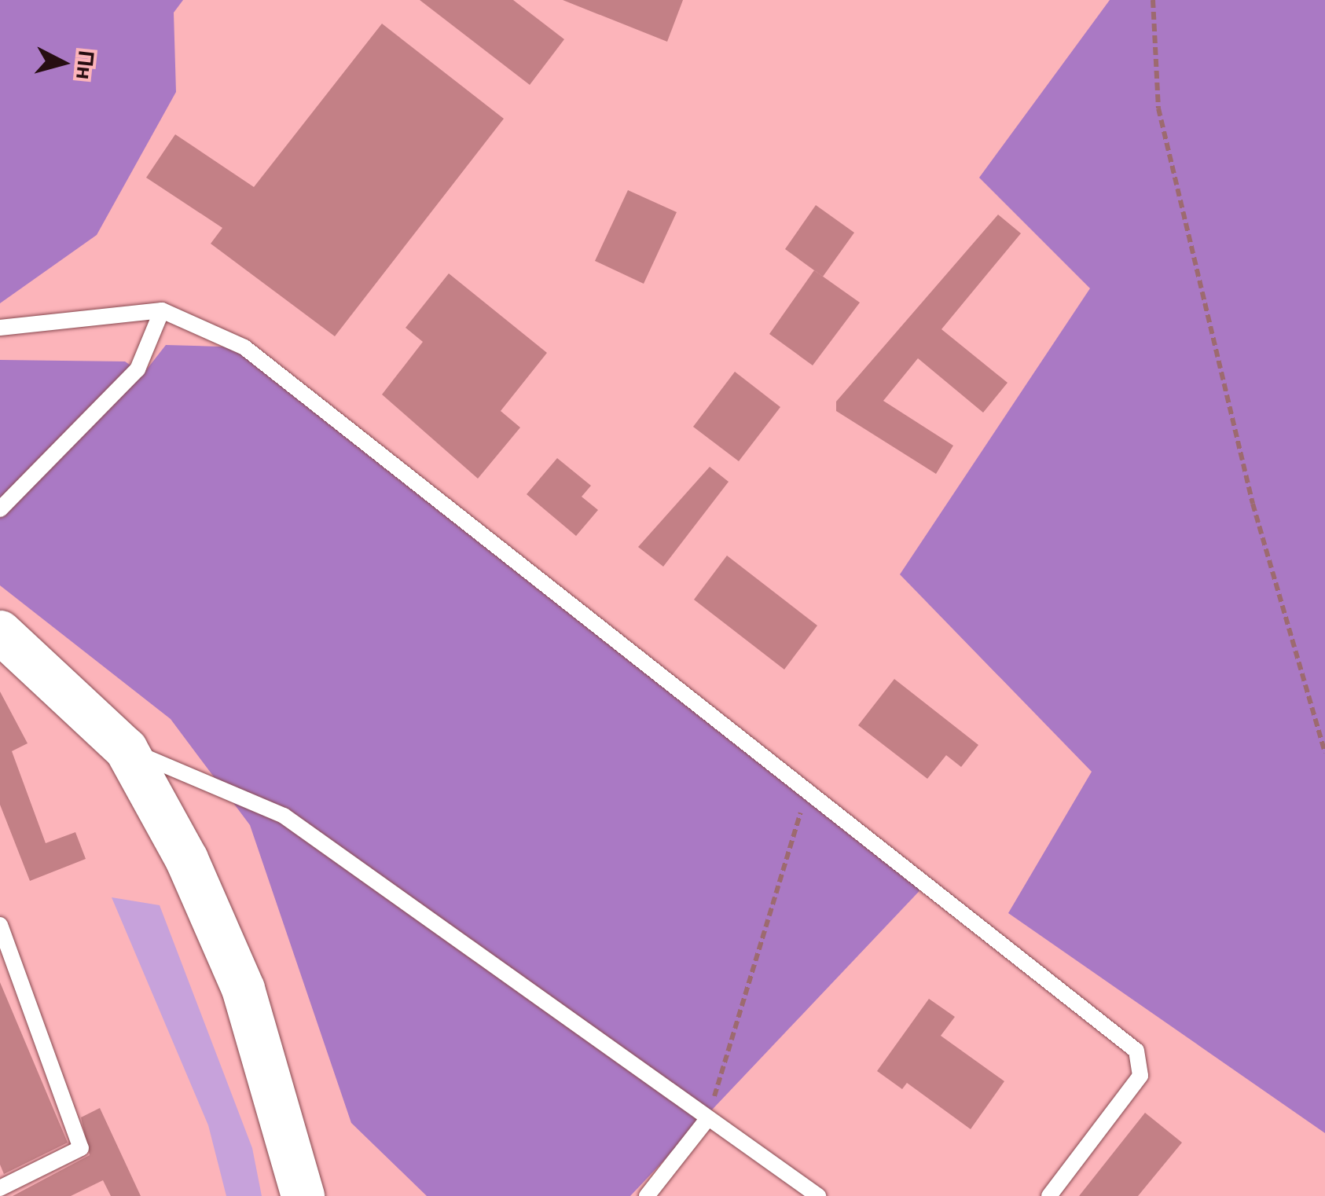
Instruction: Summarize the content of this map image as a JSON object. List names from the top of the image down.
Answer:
{
  "north": "right"
}
